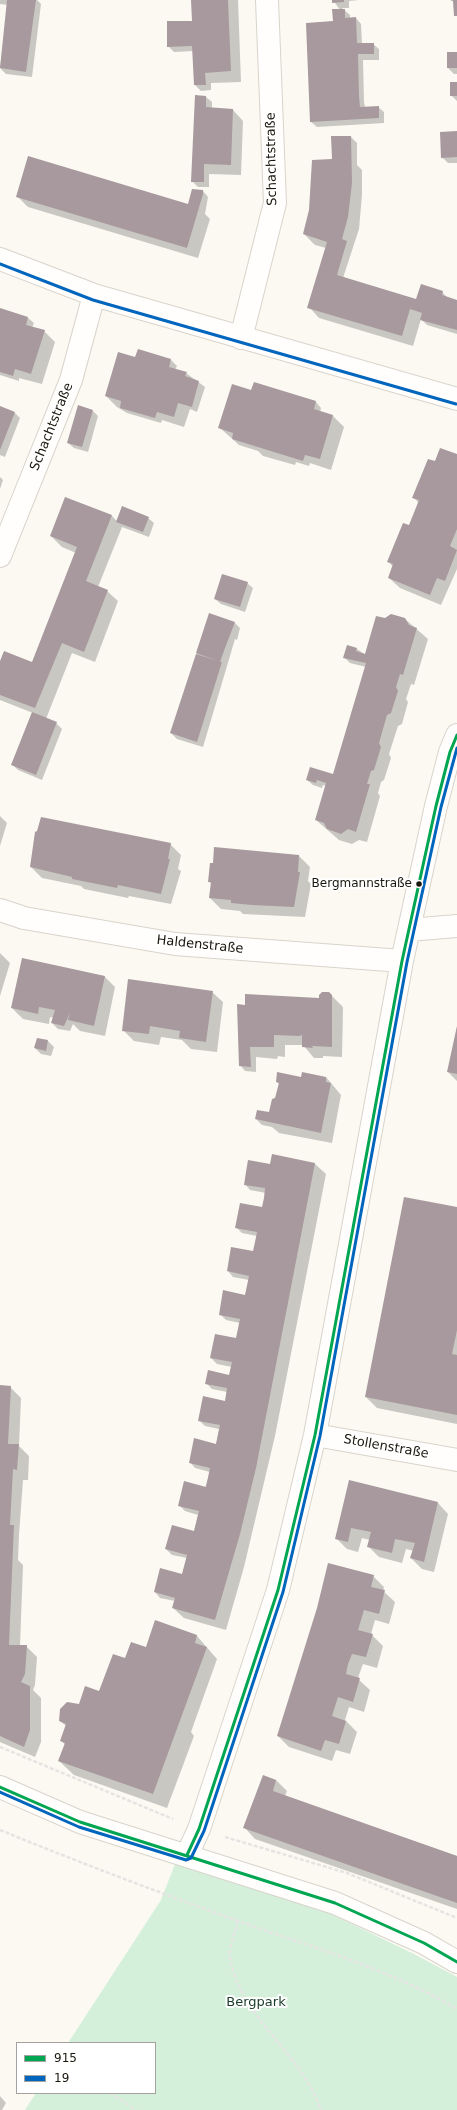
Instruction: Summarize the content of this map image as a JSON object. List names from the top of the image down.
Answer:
{
  "streets": {
    "street": ["Schachtstraße", "Haldenstraße", "Stollenstraße"]
  },
  "parks": ["Bergpark"],
  "places": ["Bergmannstraße"],
  "lines": ["transit line 19", "transit line 915"],
  "legend": ["915", "19"]
}
